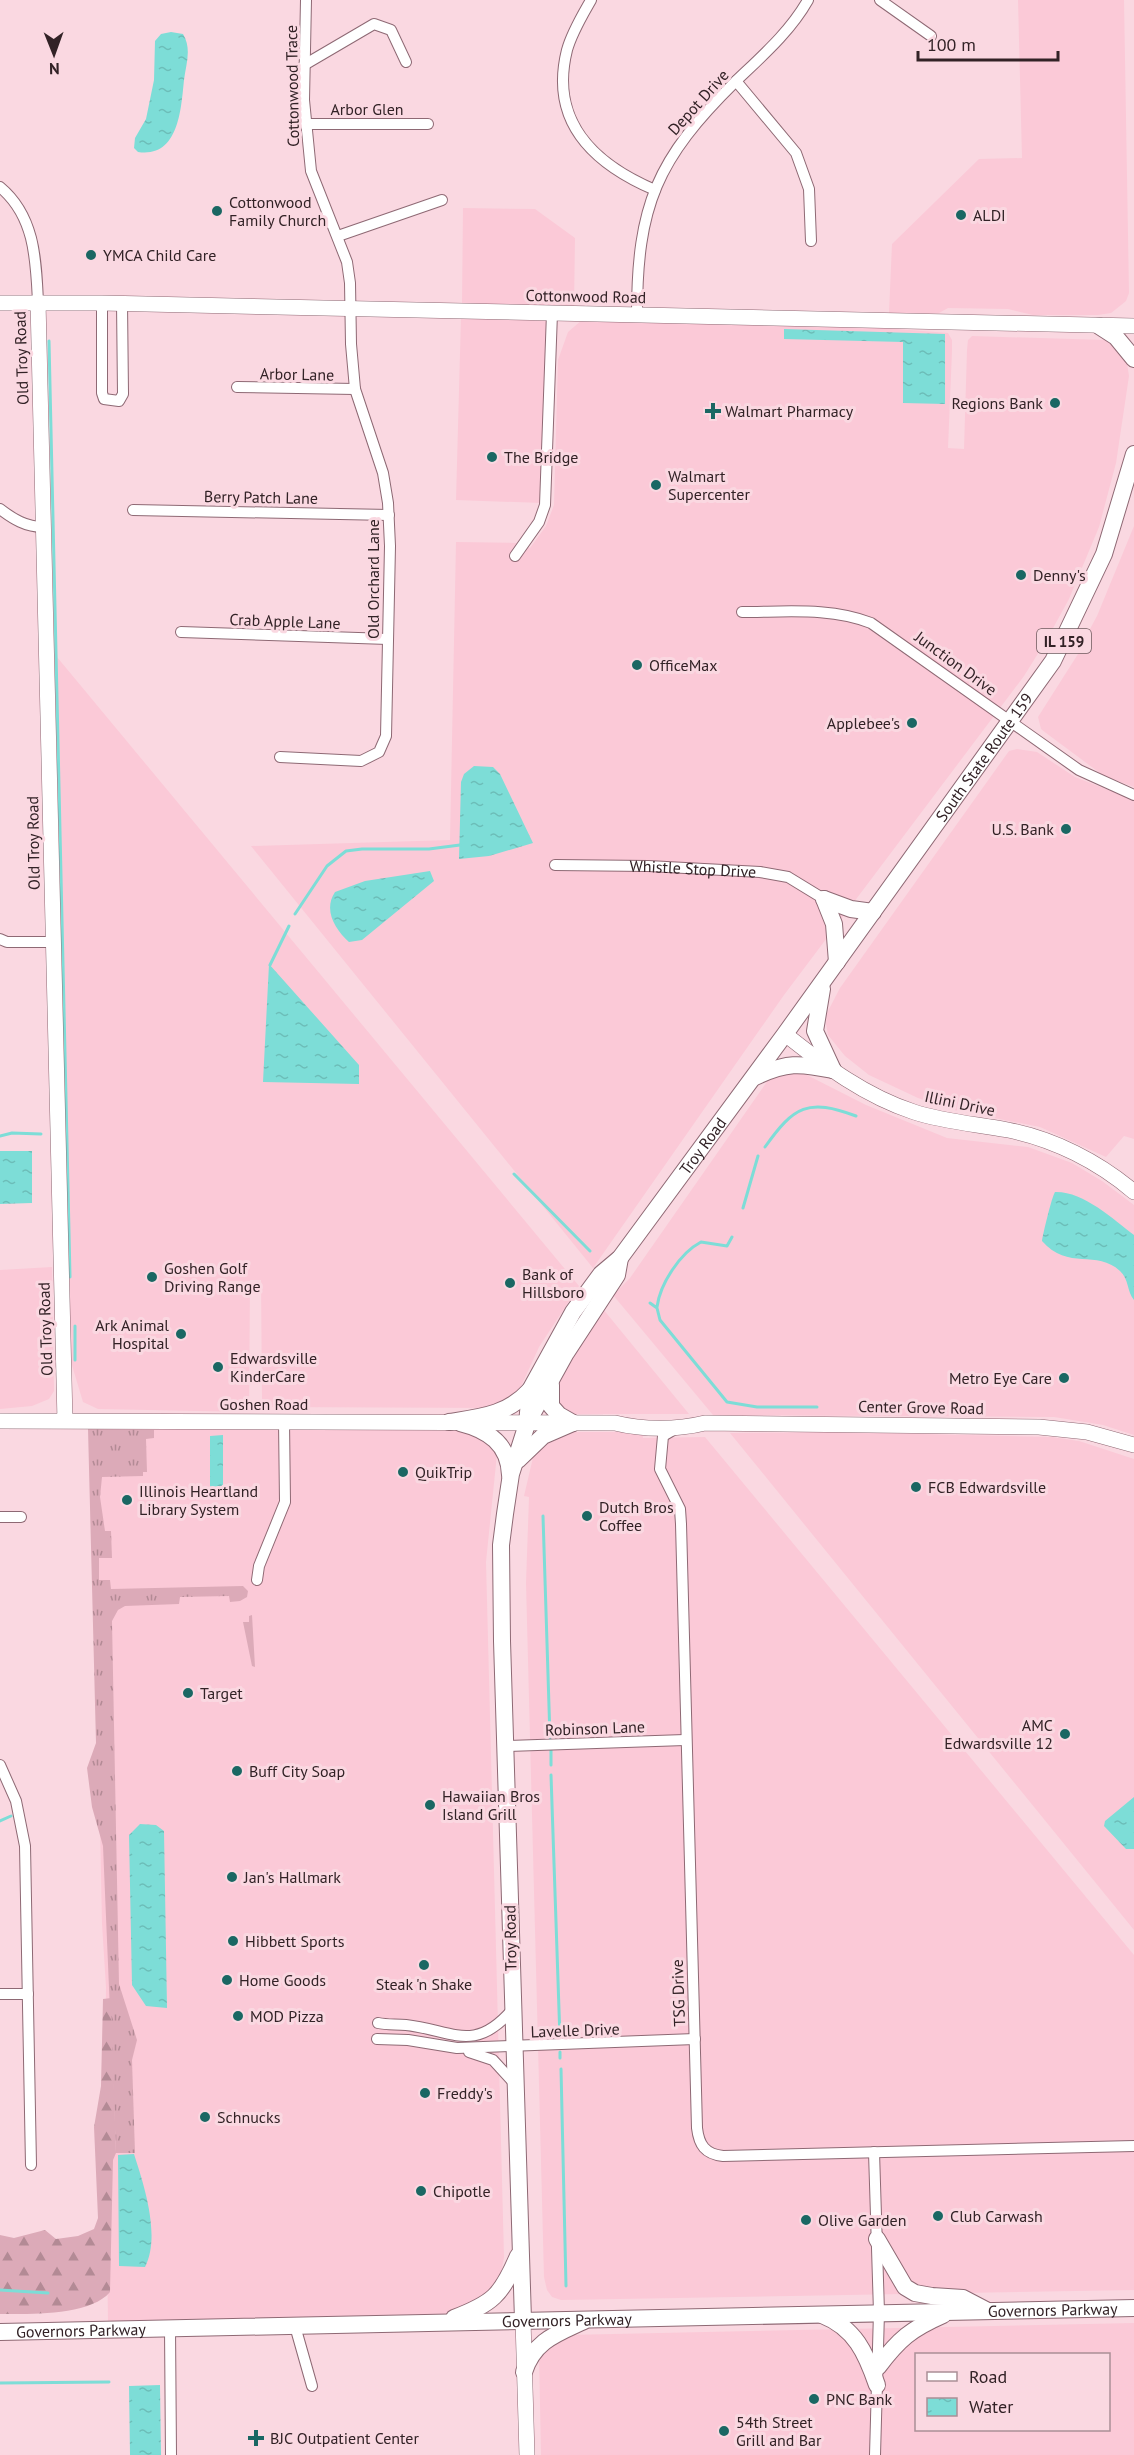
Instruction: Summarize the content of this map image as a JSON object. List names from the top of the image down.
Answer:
{
  "streets": {
    "main road": [
      "IL 159",
      "South State Route 159",
      "Whistle Stop Drive",
      "Troy Road",
      "Governors Parkway"
    ],
    "street": [
      "Cottonwood Trace",
      "Depot Drive",
      "Arbor Glen",
      "Cottonwood Road",
      "Old Troy Road",
      "Arbor Lane",
      "Berry Patch Lane",
      "Old Orchard Lane",
      "Crab Apple Lane",
      "Junction Drive",
      "Illini Drive",
      "Goshen Road",
      "Center Grove Road",
      "Robinson Lane",
      "TSG Drive",
      "Lavelle Drive"
    ]
  },
  "crossings": [
    ["Cottonwood Trace", "Arbor Glen"],
    ["Cottonwood Trace", "Cottonwood Road"],
    ["Cottonwood Trace", "Old Orchard Lane"],
    ["Depot Drive", "Cottonwood Road"],
    ["Cottonwood Road", "Old Troy Road"],
    ["Cottonwood Road", "Old Orchard Lane"],
    ["Old Troy Road", "Goshen Road"],
    ["Arbor Lane", "Old Orchard Lane"],
    ["Berry Patch Lane", "Old Orchard Lane"],
    ["Old Orchard Lane", "Crab Apple Lane"],
    ["Junction Drive", "South State Route 159"],
    ["South State Route 159", "Whistle Stop Drive"],
    ["South State Route 159", "Illini Drive"],
    ["South State Route 159", "Troy Road"],
    ["Illini Drive", "Troy Road"],
    ["Troy Road", "Goshen Road"],
    ["Troy Road", "Center Grove Road"],
    ["Troy Road", "Robinson Lane"],
    ["Troy Road", "Lavelle Drive"],
    ["Troy Road", "Governors Parkway"],
    ["Goshen Road", "Center Grove Road"],
    ["Center Grove Road", "TSG Drive"],
    ["Robinson Lane", "TSG Drive"],
    ["TSG Drive", "Lavelle Drive"]
  ],
  "places": {
    "other": [
      "Cottonwood Family Church",
      "ALDI",
      "YMCA Child Care",
      "Regions Bank",
      "The Bridge",
      "Walmart Supercenter",
      "Denny's",
      "OfficeMax",
      "Applebee's",
      "U.S. Bank",
      "Goshen Golf Driving Range",
      "Bank of Hillsboro",
      "Ark Animal Hospital",
      "Edwardsville KinderCare",
      "Metro Eye Care",
      "QuikTrip",
      "FCB Edwardsville",
      "Illinois Heartland Library System",
      "Dutch Bros Coffee",
      "Target",
      "AMC Edwardsville 12",
      "Buff City Soap",
      "Hawaiian Bros Island Grill",
      "Jan's Hallmark",
      "Hibbett Sports",
      "Steak 'n Shake",
      "Home Goods",
      "MOD Pizza",
      "Freddy's",
      "Schnucks",
      "Chipotle",
      "Club Carwash",
      "Olive Garden",
      "PNC Bank",
      "54th Street Grill and Bar"
    ],
    "health": ["Walmart Pharmacy", "BJC Outpatient Center"]
  },
  "legend": ["Road", "Water"],
  "scale_bar": "100 m",
  "north": "bottom"
}
